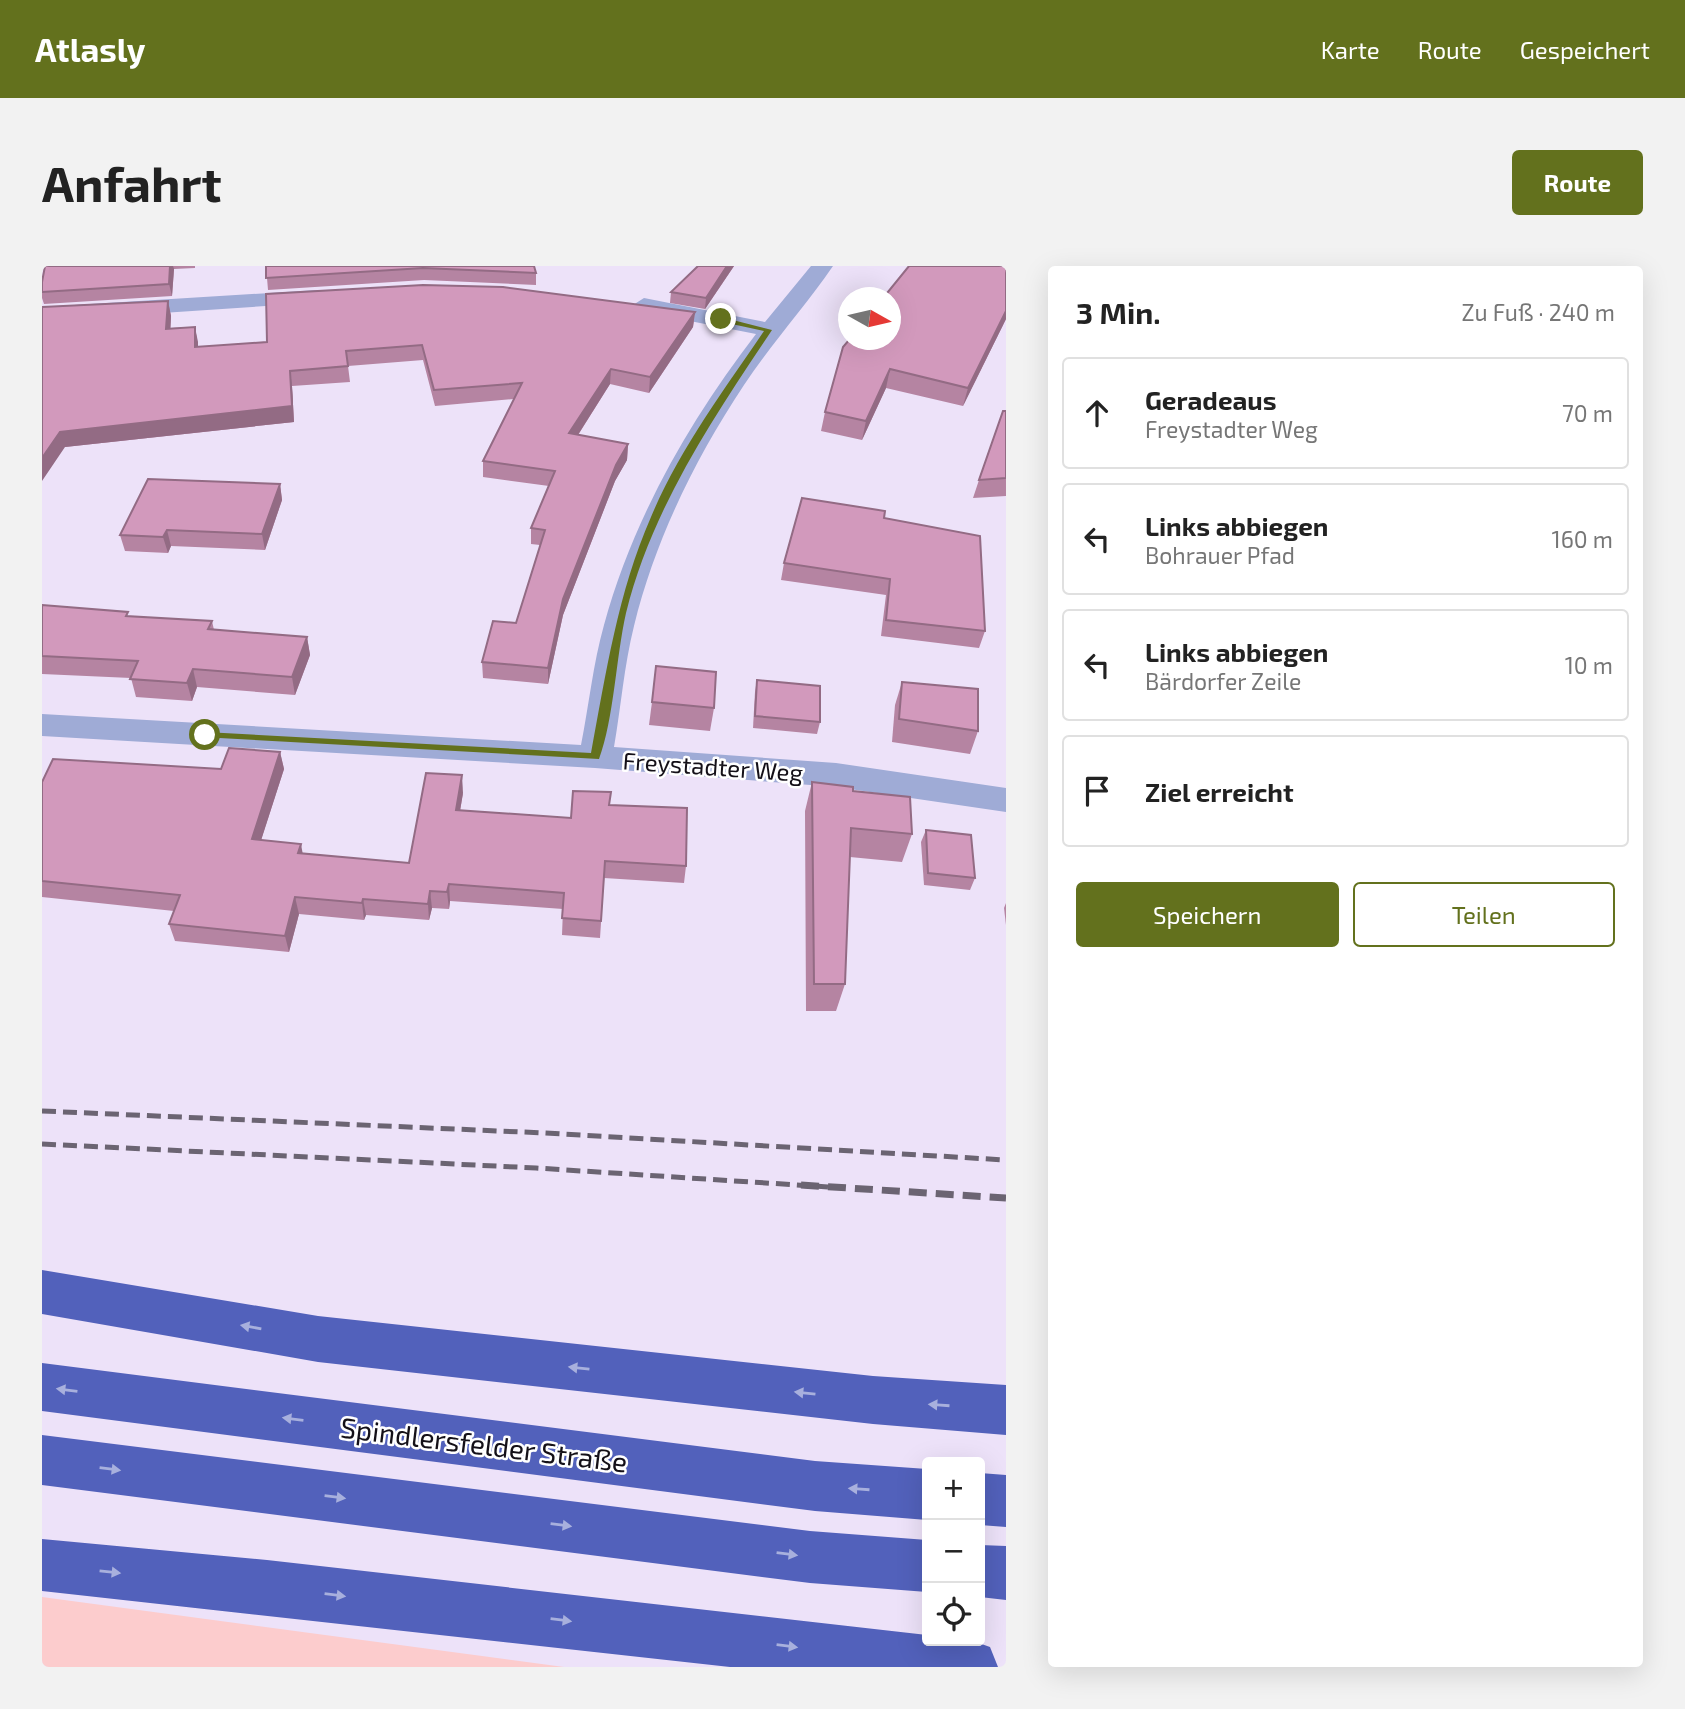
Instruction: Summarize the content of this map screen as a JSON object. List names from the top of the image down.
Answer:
{
  "streets": {
    "highway": ["Spindlersfelder Straße"],
    "street": ["Freystadter Weg"]
  },
  "north": "right",
  "page": {
    "header": "Atlasly",
    "nav": ["Karte", "Route", "Gespeichert"],
    "buttons": [
      "Route",
      ["Speichern", "Teilen"]
    ],
    "title": "Anfahrt",
    "heading": ["3 Min.", "Zu Fuß · 240 m"],
    "list": [
      ["Geradeaus", "Freystadter Weg", "70 m"],
      ["Links abbiegen", "Bohrauer Pfad", "160 m"],
      ["Links abbiegen", "Bärdorfer Zeile", "10 m"],
      "Ziel erreicht"
    ],
    "map_buttons": ["+", "−"]
  }
}
